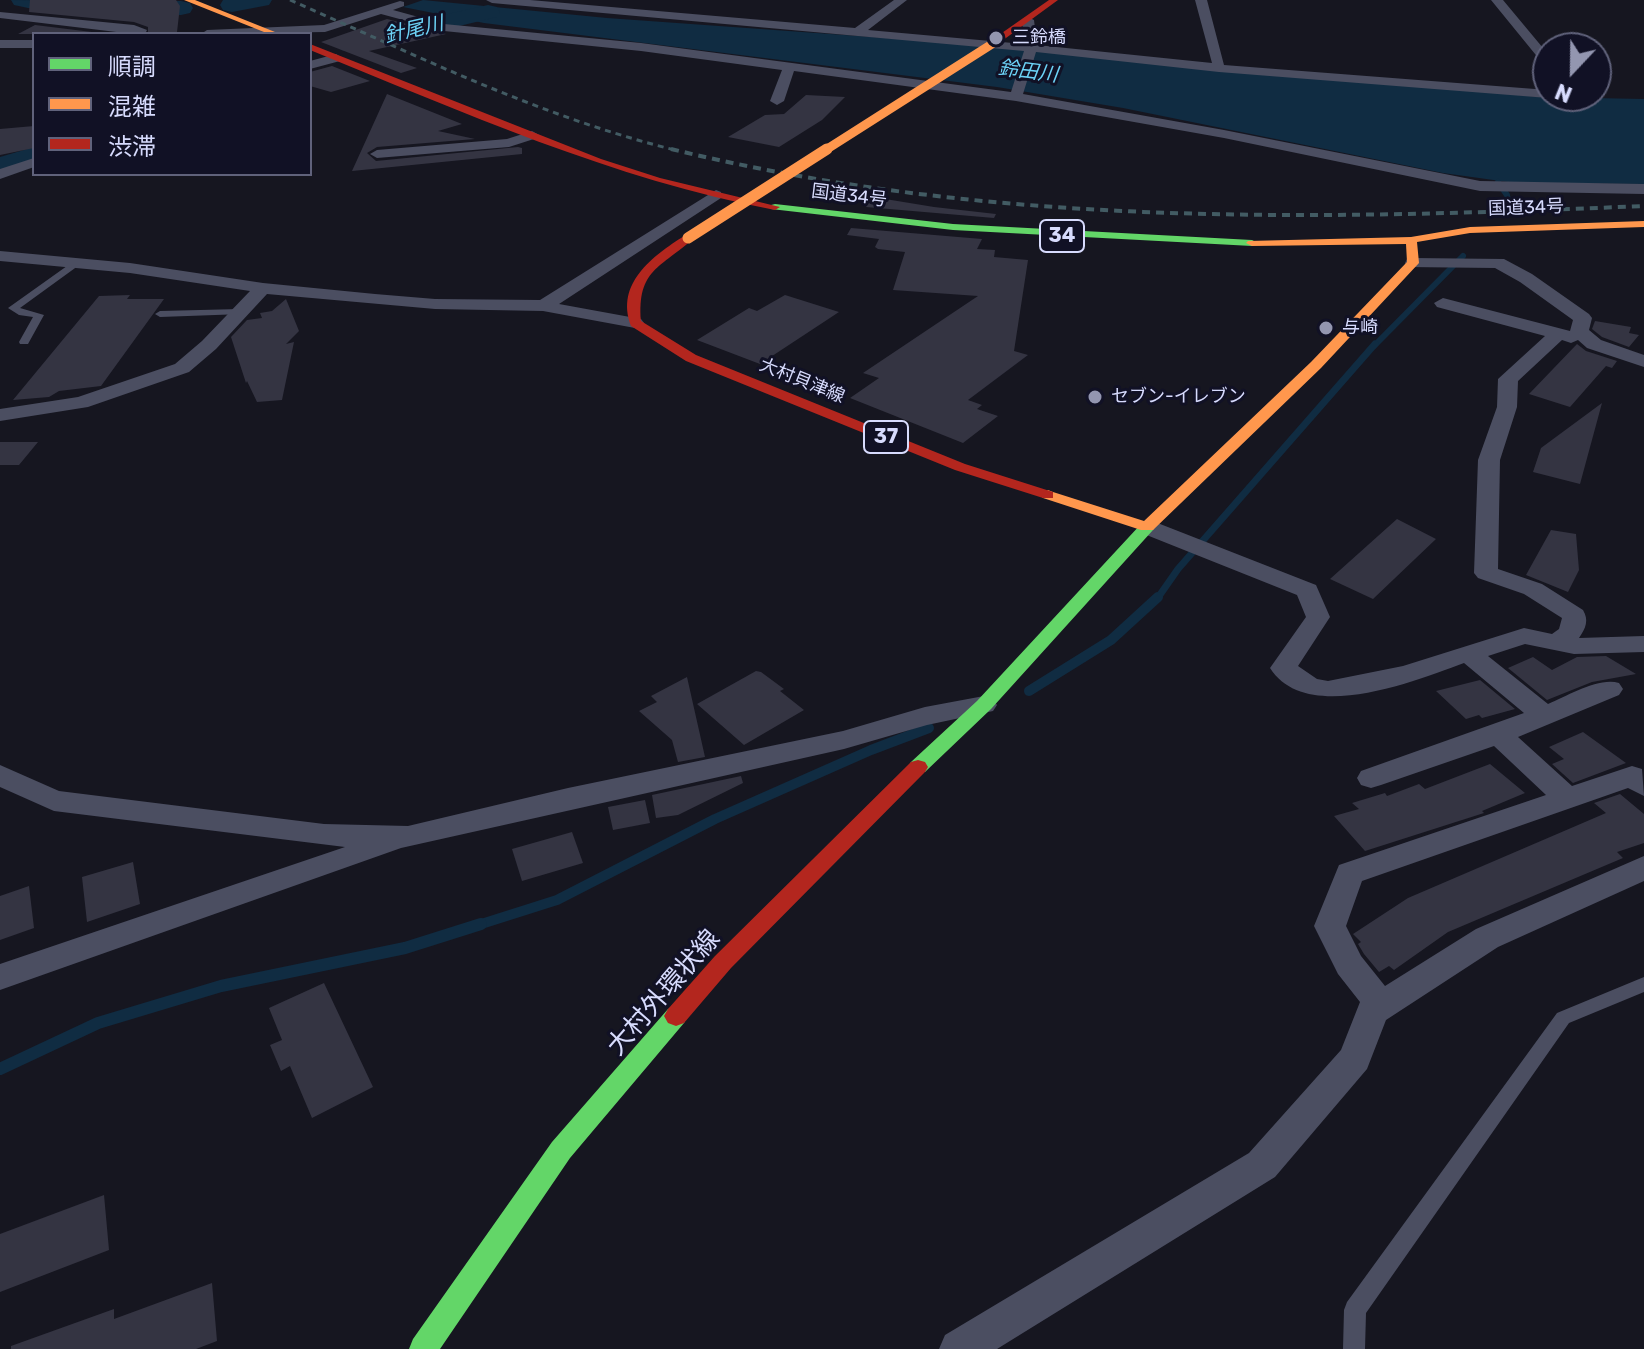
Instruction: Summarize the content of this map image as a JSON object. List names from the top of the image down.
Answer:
{
  "streets": {
    "main road": [
      "国道34号",
      "34",
      "大村貝津線",
      "37",
      "大村外環状線"
    ]
  },
  "crossings": [
    ["大村貝津線", "大村外環状線"]
  ],
  "water": ["針尾川", "鈴田川"],
  "places": ["三鈴橋", "与崎", "セブン-イレブン"],
  "legend": ["順調", "混雑", "渋滞"],
  "north": "bottom"
}
